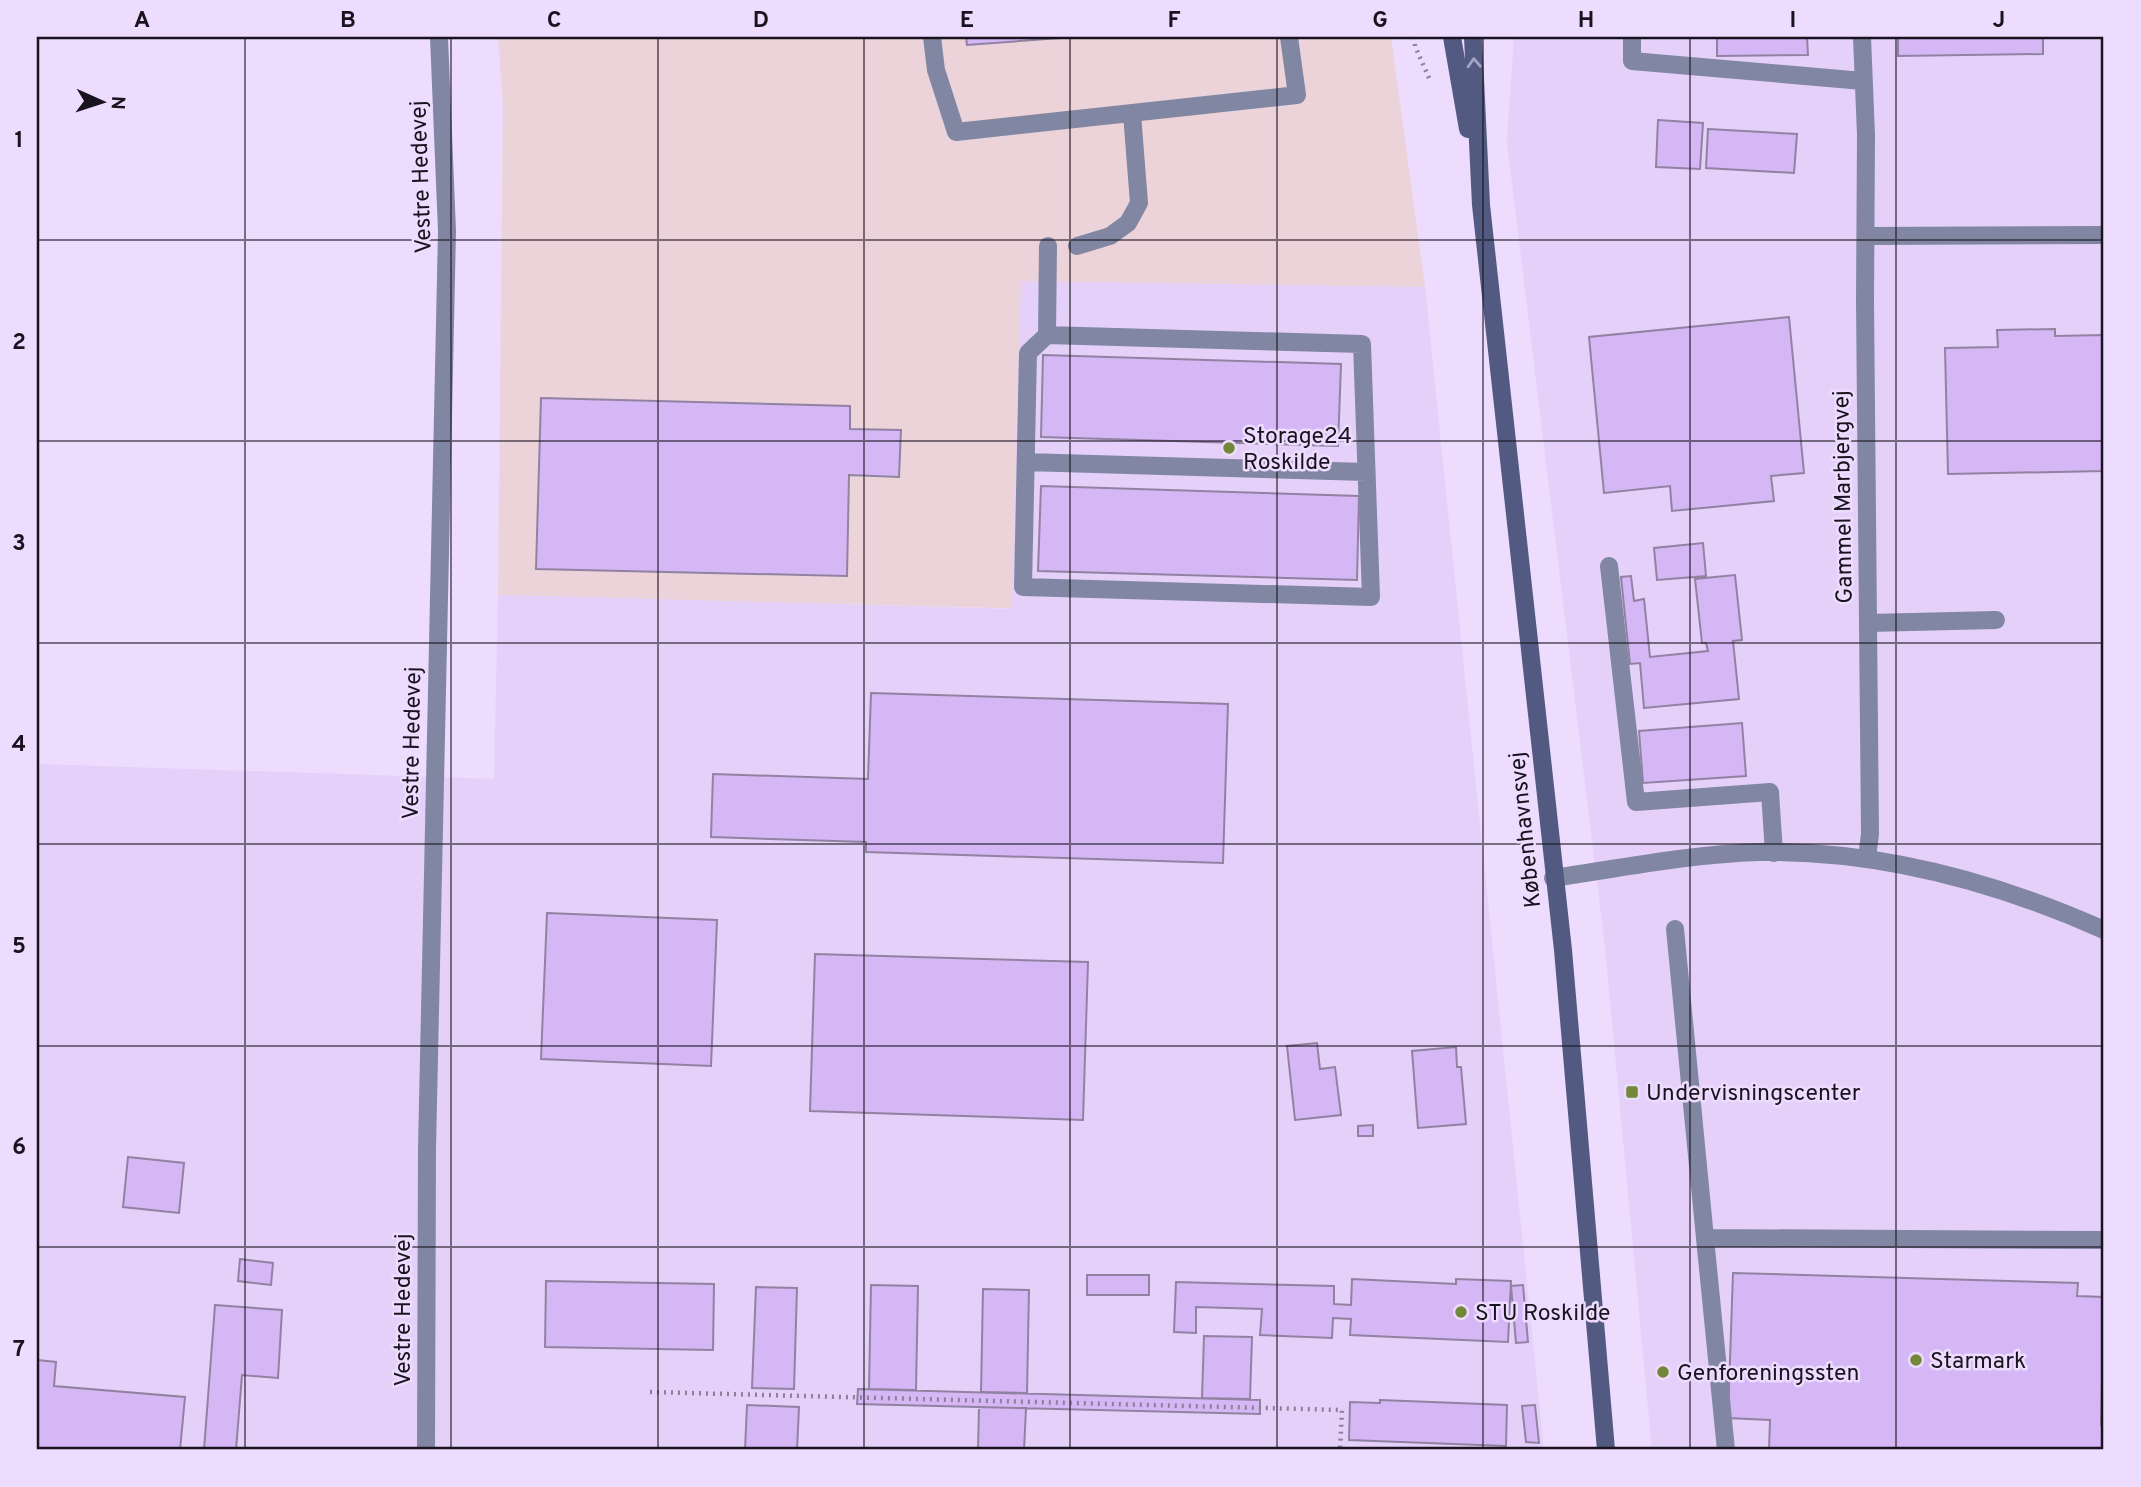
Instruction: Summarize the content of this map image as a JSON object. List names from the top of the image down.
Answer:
{
  "streets": {
    "main road": ["Københavnsvej"],
    "street": ["Vestre Hedevej", "Gammel Marbjergvej"]
  },
  "places": {
    "other": [
      "Storage24 Roskilde",
      "STU Roskilde",
      "Starmark",
      "Genforeningssten"
    ],
    "transit": ["Undervisningscenter"]
  },
  "north": "right",
  "grid": {
    "columns": [
      "A",
      "B",
      "C",
      "D",
      "E",
      "F",
      "G",
      "H",
      "I",
      "J"
    ],
    "rows": [
      "1",
      "2",
      "3",
      "4",
      "5",
      "6",
      "7"
    ]
  }
}
